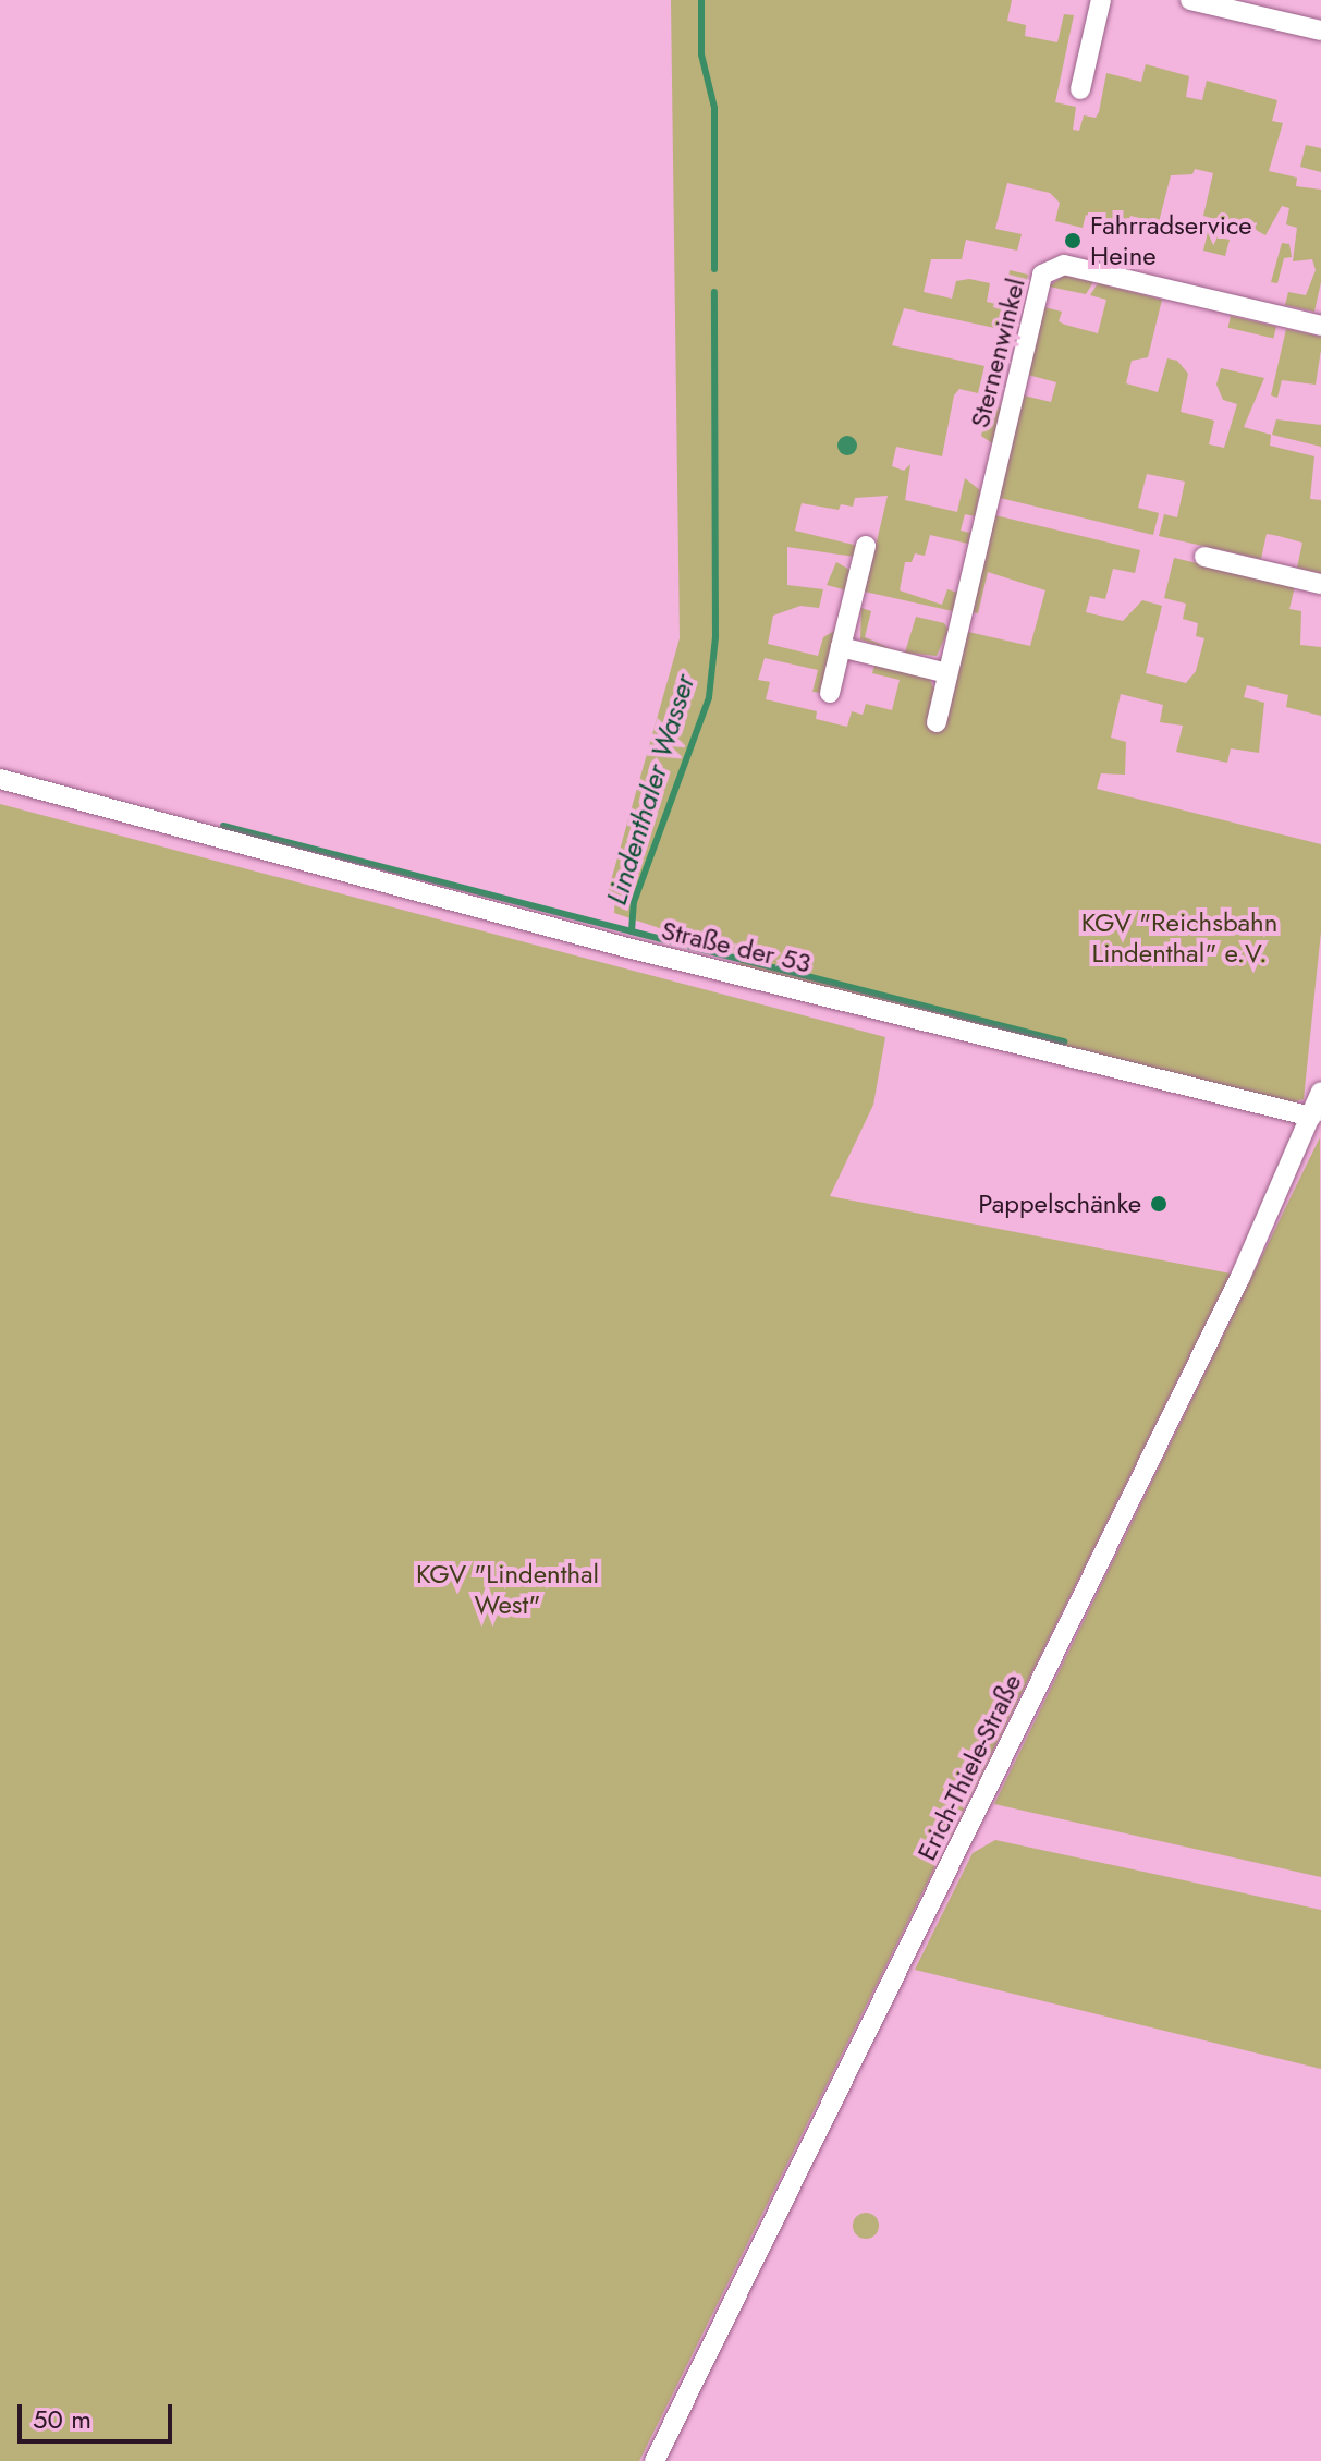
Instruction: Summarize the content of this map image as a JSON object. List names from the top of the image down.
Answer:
{
  "streets": {
    "street": ["Sternenwinkel", "Straße der 53", "Erich-Thiele-Straße"]
  },
  "crossings": [
    ["Straße der 53", "Erich-Thiele-Straße"]
  ],
  "water": ["Lindenthaler Wasser"],
  "parks": ["KGV \"Reichsbahn Lindenthal\" e.V.", "KGV \"Lindenthal West\""],
  "places": ["Fahrradservice Heine", "Pappelschänke"],
  "scale_bar": "50 m"
}
